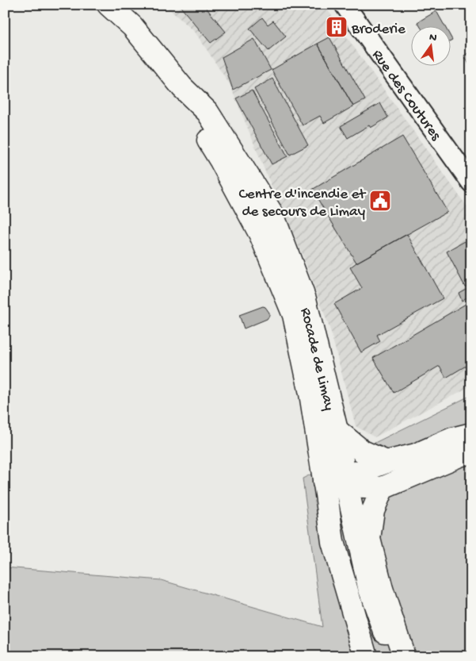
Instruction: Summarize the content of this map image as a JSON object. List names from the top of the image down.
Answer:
{
  "streets": {
    "main road": ["Rocade de Limay"],
    "street": ["Rue des Coutures"]
  },
  "places": {
    "building": ["Broderie"],
    "public building": ["Centre d'incendie et de secours de Limay"]
  },
  "north": "top"
}
